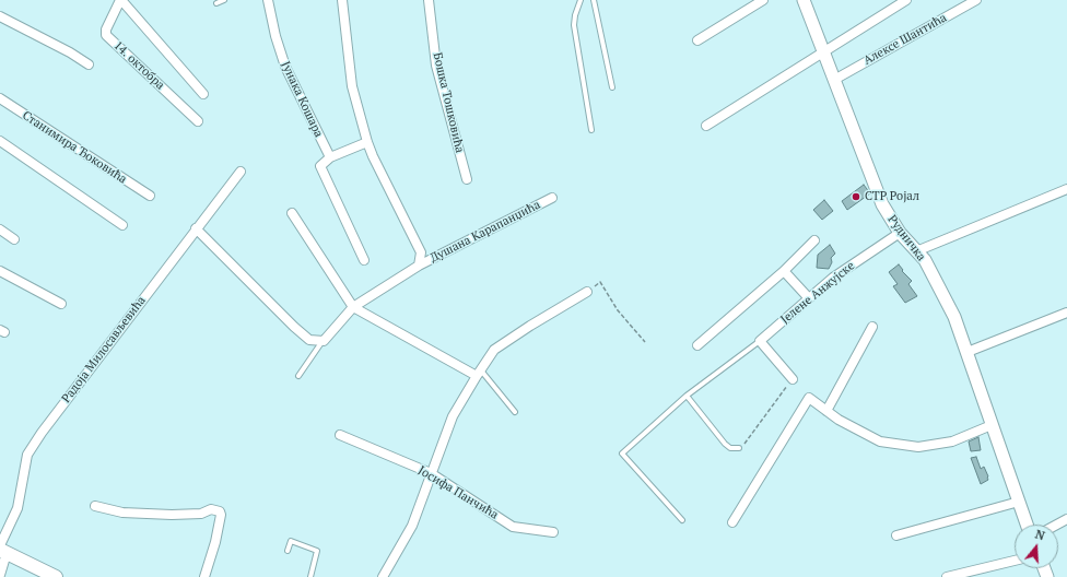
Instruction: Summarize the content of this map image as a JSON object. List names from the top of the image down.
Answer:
{
  "streets": {
    "street": [
      "Алексе Шантића",
      "14. октобра",
      "Јунака Кошара",
      "Бошка Тошковића",
      "Станимира Ђоковића",
      "Душана Карапанџића",
      "Рудничка",
      "Јелене Анжујске",
      "Радоја Милосављевића",
      "Јосифа Панчића"
    ]
  },
  "crossings": [
    ["Алексе Шантића", "Рудничка"],
    ["Рудничка", "Јелене Анжујске"]
  ],
  "places": ["СТР Ројал"],
  "north": "top"
}
